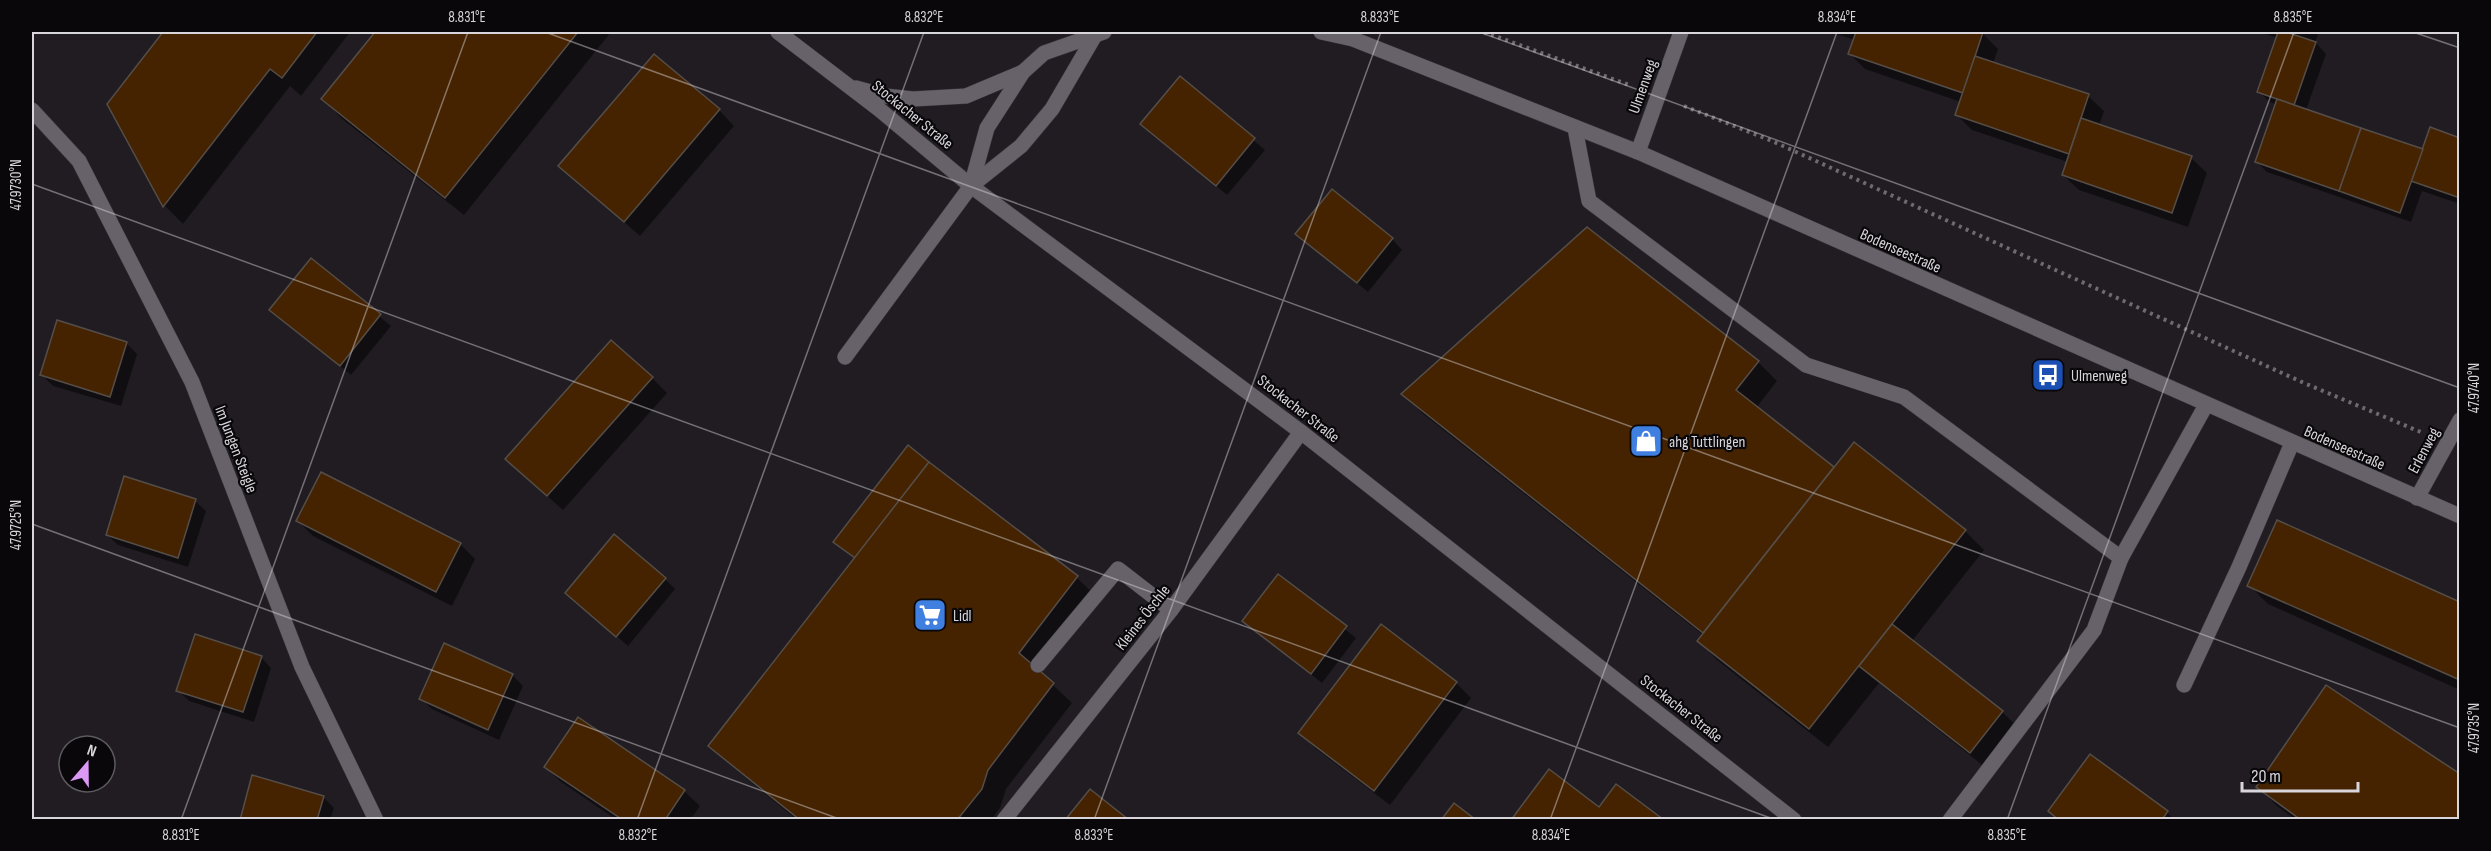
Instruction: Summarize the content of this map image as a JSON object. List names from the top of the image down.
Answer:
{
  "streets": {
    "street": [
      "Ulmenweg",
      "Stockacher Straße",
      "Bodenseestraße",
      "Im Jungen Steigle",
      "Erlenweg",
      "Kleines Öschle"
    ]
  },
  "crossings": [
    ["Ulmenweg", "Bodenseestraße"],
    ["Stockacher Straße", "Kleines Öschle"],
    ["Bodenseestraße", "Erlenweg"]
  ],
  "places": {
    "bus stop": ["Ulmenweg"],
    "shop": ["ahg Tuttlingen"],
    "supermarket": ["Lidl"]
  },
  "scale_bar": "20 m",
  "north": "top",
  "coordinates": [
    "8.831°E",
    "8.832°E",
    "8.833°E",
    "8.834°E",
    "8.835°E",
    "47.9730°N",
    "47.9740°N",
    "47.9725°N",
    "47.9735°N"
  ]
}
